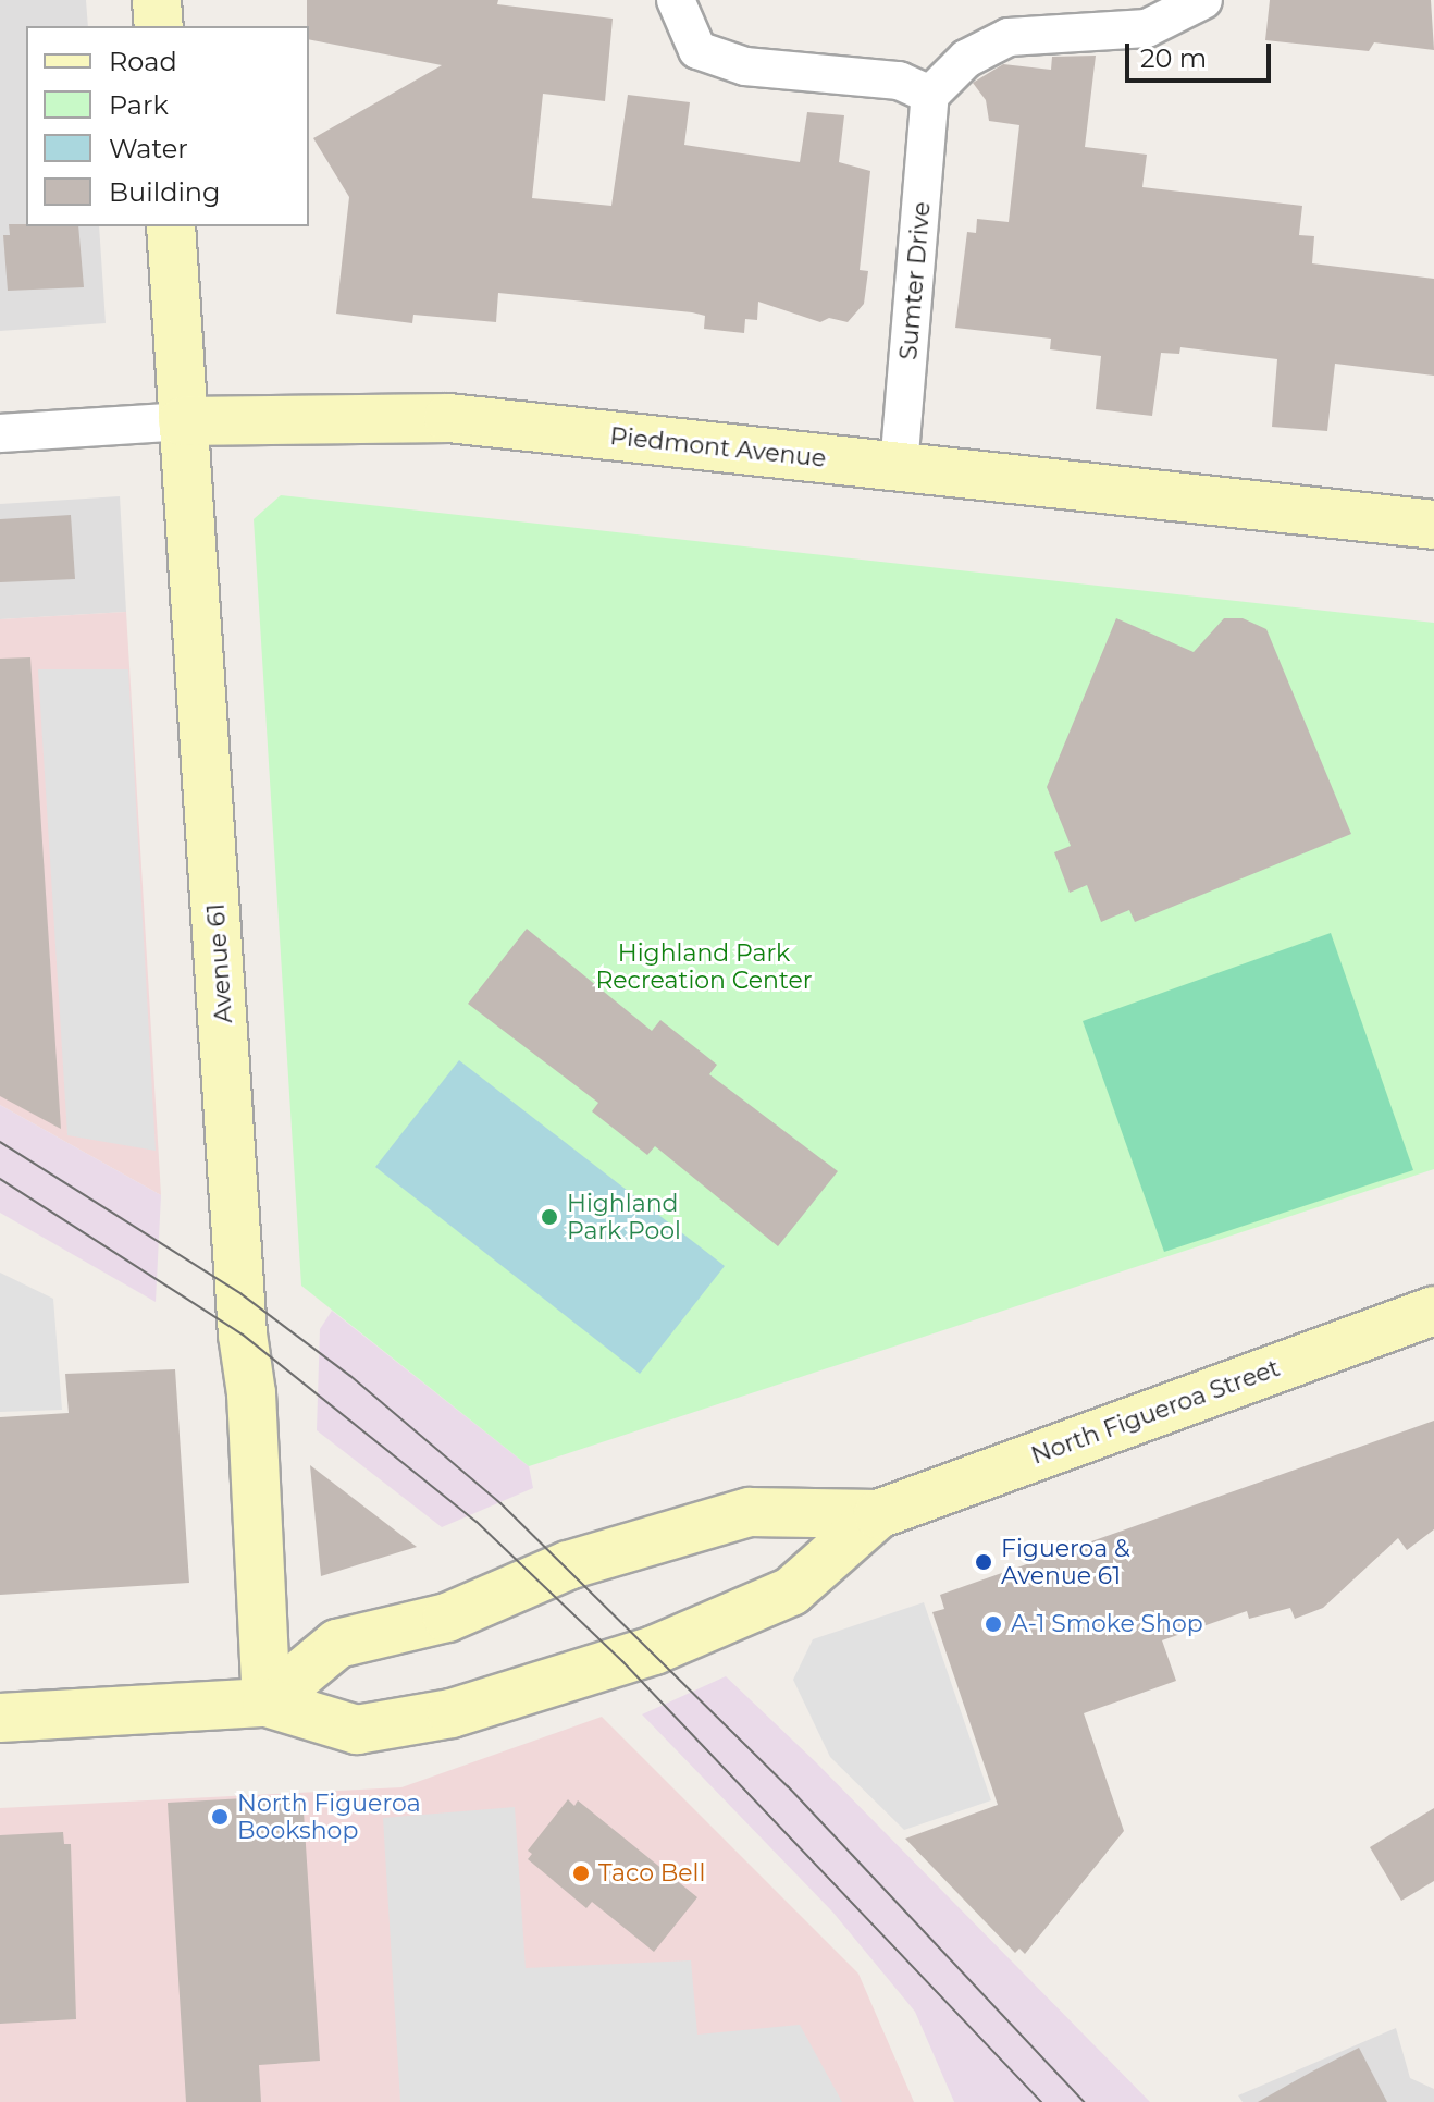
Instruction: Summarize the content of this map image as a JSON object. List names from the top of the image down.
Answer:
{
  "streets": {
    "street": [
      "Sumter Drive",
      "Piedmont Avenue",
      "Avenue 61",
      "North Figueroa Street"
    ]
  },
  "crossings": [
    ["Sumter Drive", "Piedmont Avenue"],
    ["Piedmont Avenue", "Avenue 61"],
    ["Avenue 61", "North Figueroa Street"]
  ],
  "parks": ["Highland Park Recreation Center"],
  "places": [
    "Highland Park Pool",
    "Figueroa & Avenue 61",
    "A-1 Smoke Shop",
    "North Figueroa Bookshop",
    "Taco Bell"
  ],
  "legend": [
    "Road",
    "Park",
    "Water",
    "Building"
  ],
  "scale_bar": "20 m"
}
